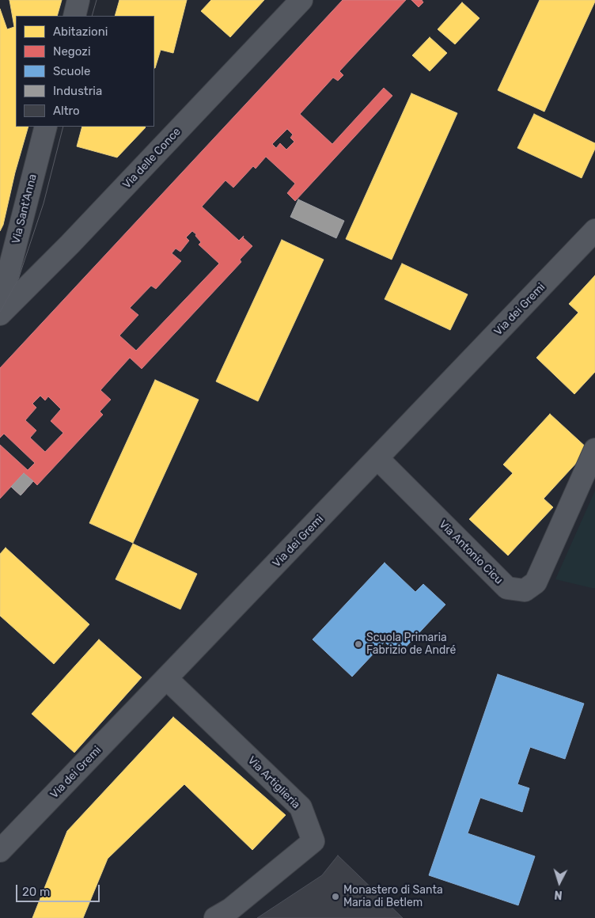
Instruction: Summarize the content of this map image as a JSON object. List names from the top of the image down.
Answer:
{
  "streets": {
    "street": [
      "Via delle Conce",
      "Via Sant'Anna",
      "Via dei Gremi",
      "Via Antonio Cicu",
      "Via Artiglieria"
    ]
  },
  "crossings": [
    ["Via dei Gremi", "Via Antonio Cicu"],
    ["Via dei Gremi", "Via Artiglieria"]
  ],
  "places": ["Scuola Primaria Fabrizio de André", "Monastero di Santa Maria di Betlem"],
  "legend": [
    "Abitazioni",
    "Negozi",
    "Scuole",
    "Industria",
    "Altro"
  ],
  "scale_bar": "20 m",
  "north": "bottom"
}
